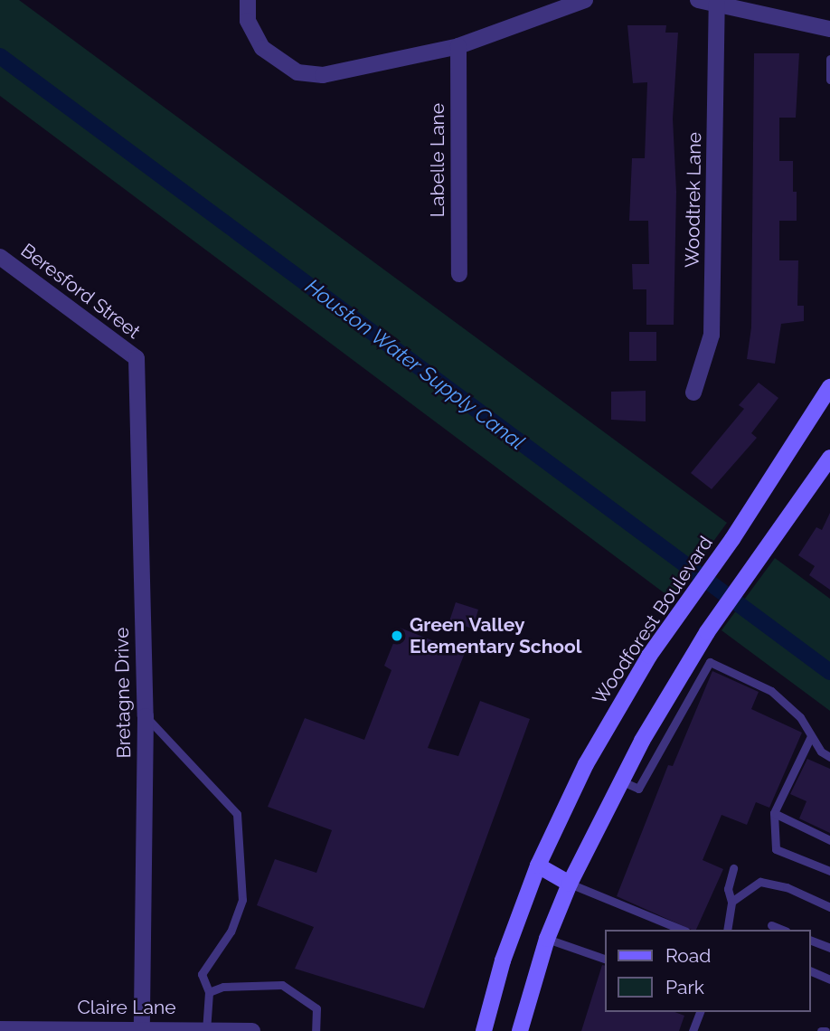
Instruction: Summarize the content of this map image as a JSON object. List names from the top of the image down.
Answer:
{
  "streets": {
    "main road": ["Woodforest Boulevard"],
    "street": [
      "Labelle Lane",
      "Woodtrek Lane",
      "Beresford Street",
      "Bretagne Drive",
      "Claire Lane"
    ]
  },
  "crossings": [
    ["Beresford Street", "Bretagne Drive"],
    ["Bretagne Drive", "Claire Lane"]
  ],
  "water": ["Houston Water Supply Canal"],
  "places": ["Green Valley Elementary School"],
  "legend": ["Road", "Park"]
}
